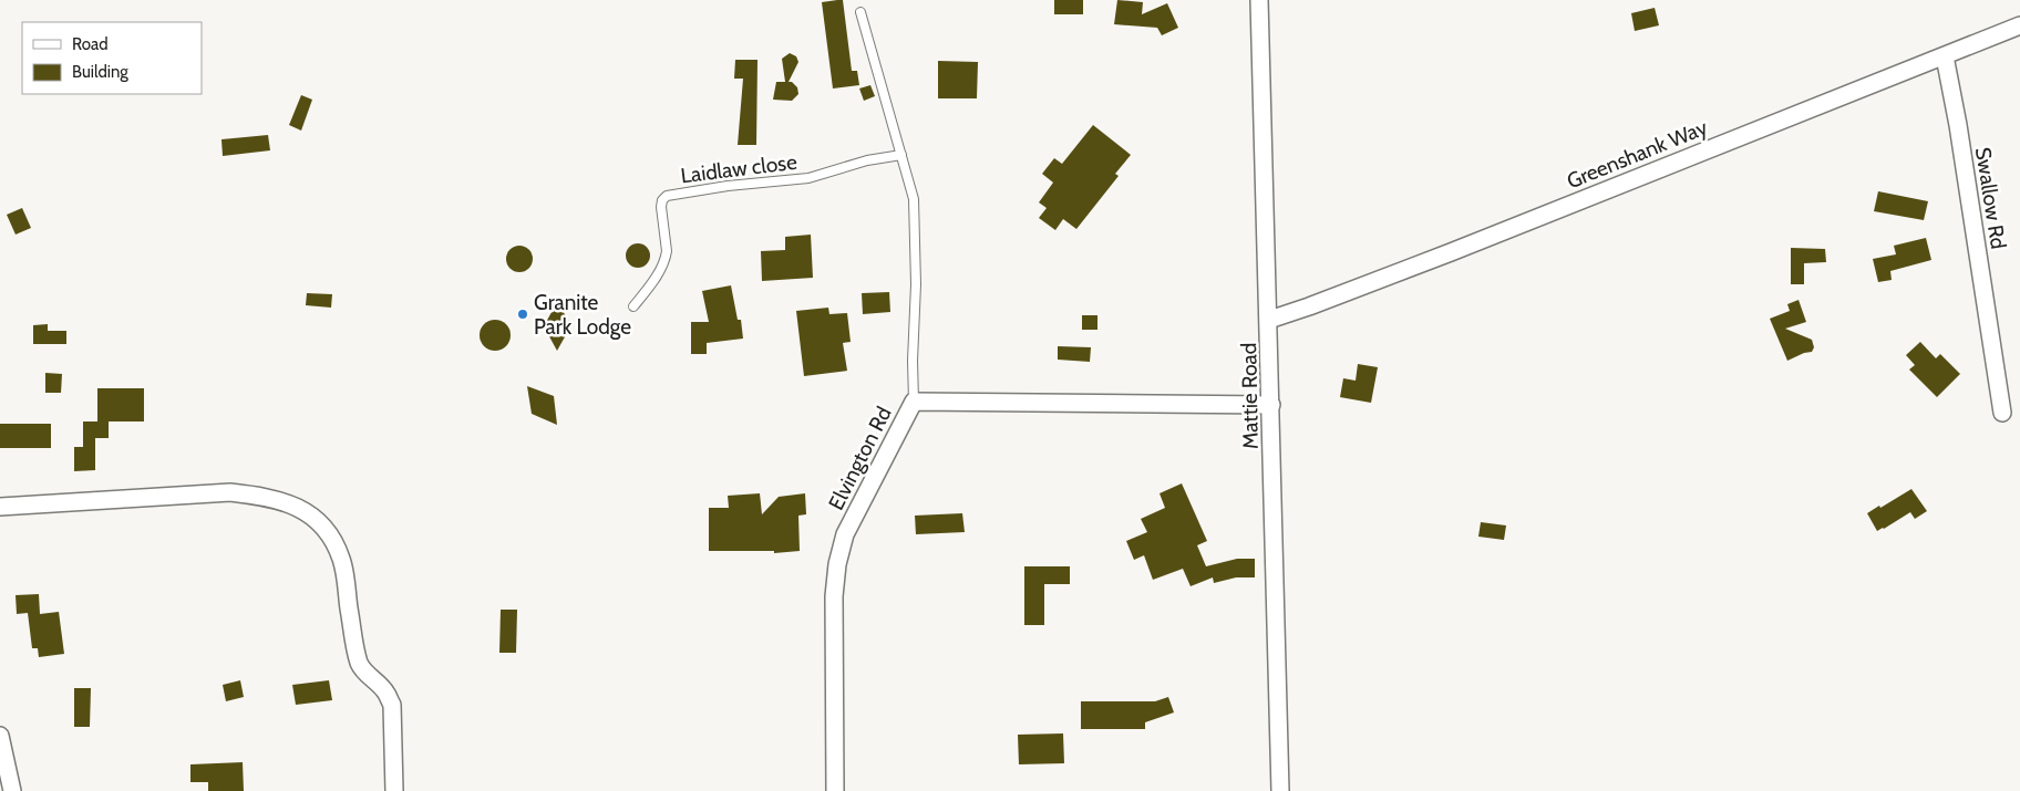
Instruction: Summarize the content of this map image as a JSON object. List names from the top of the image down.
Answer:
{
  "streets": {
    "street": [
      "Greenshank Way",
      "Swallow Rd",
      "Mattie Road",
      "Elvington Rd"
    ],
    "lane": ["Laidlaw close"]
  },
  "crossings": [
    ["Greenshank Way", "Swallow Rd"],
    ["Greenshank Way", "Mattie Road"],
    ["Mattie Road", "Elvington Rd"]
  ],
  "places": ["Granite Park Lodge"],
  "legend": ["Road", "Building"]
}
